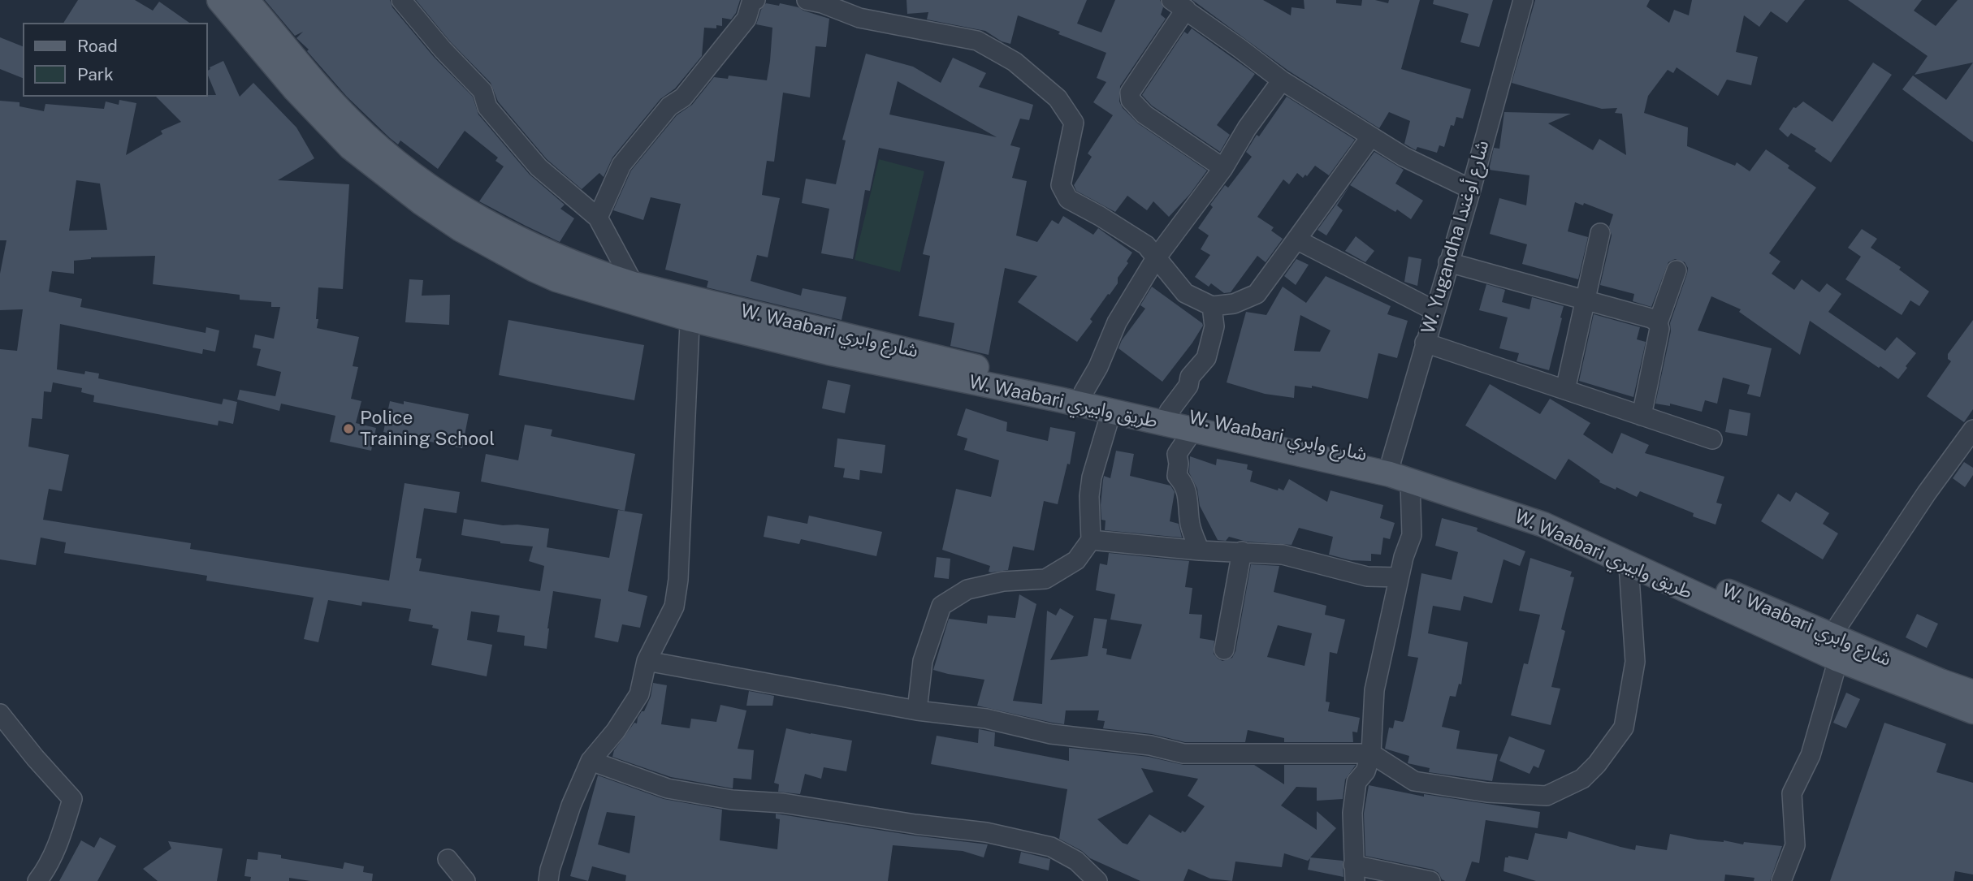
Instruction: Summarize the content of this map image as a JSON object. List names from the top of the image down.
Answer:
{
  "streets": {
    "main road": ["W. Waabari شارع وابري", "W. Waabari طريق وابيري"],
    "street": ["W. Yugandha شارع أوغندا"]
  },
  "crossings": [
    ["W. Yugandha شارع أوغندا", "W. Waabari شارع وابري"],
    ["W. Yugandha شارع أوغندا", "W. Waabari طريق وابيري"],
    ["W. Waabari شارع وابري", "W. Waabari طريق وابيري"]
  ],
  "places": ["Police Training School"],
  "legend": ["Road", "Park"]
}
